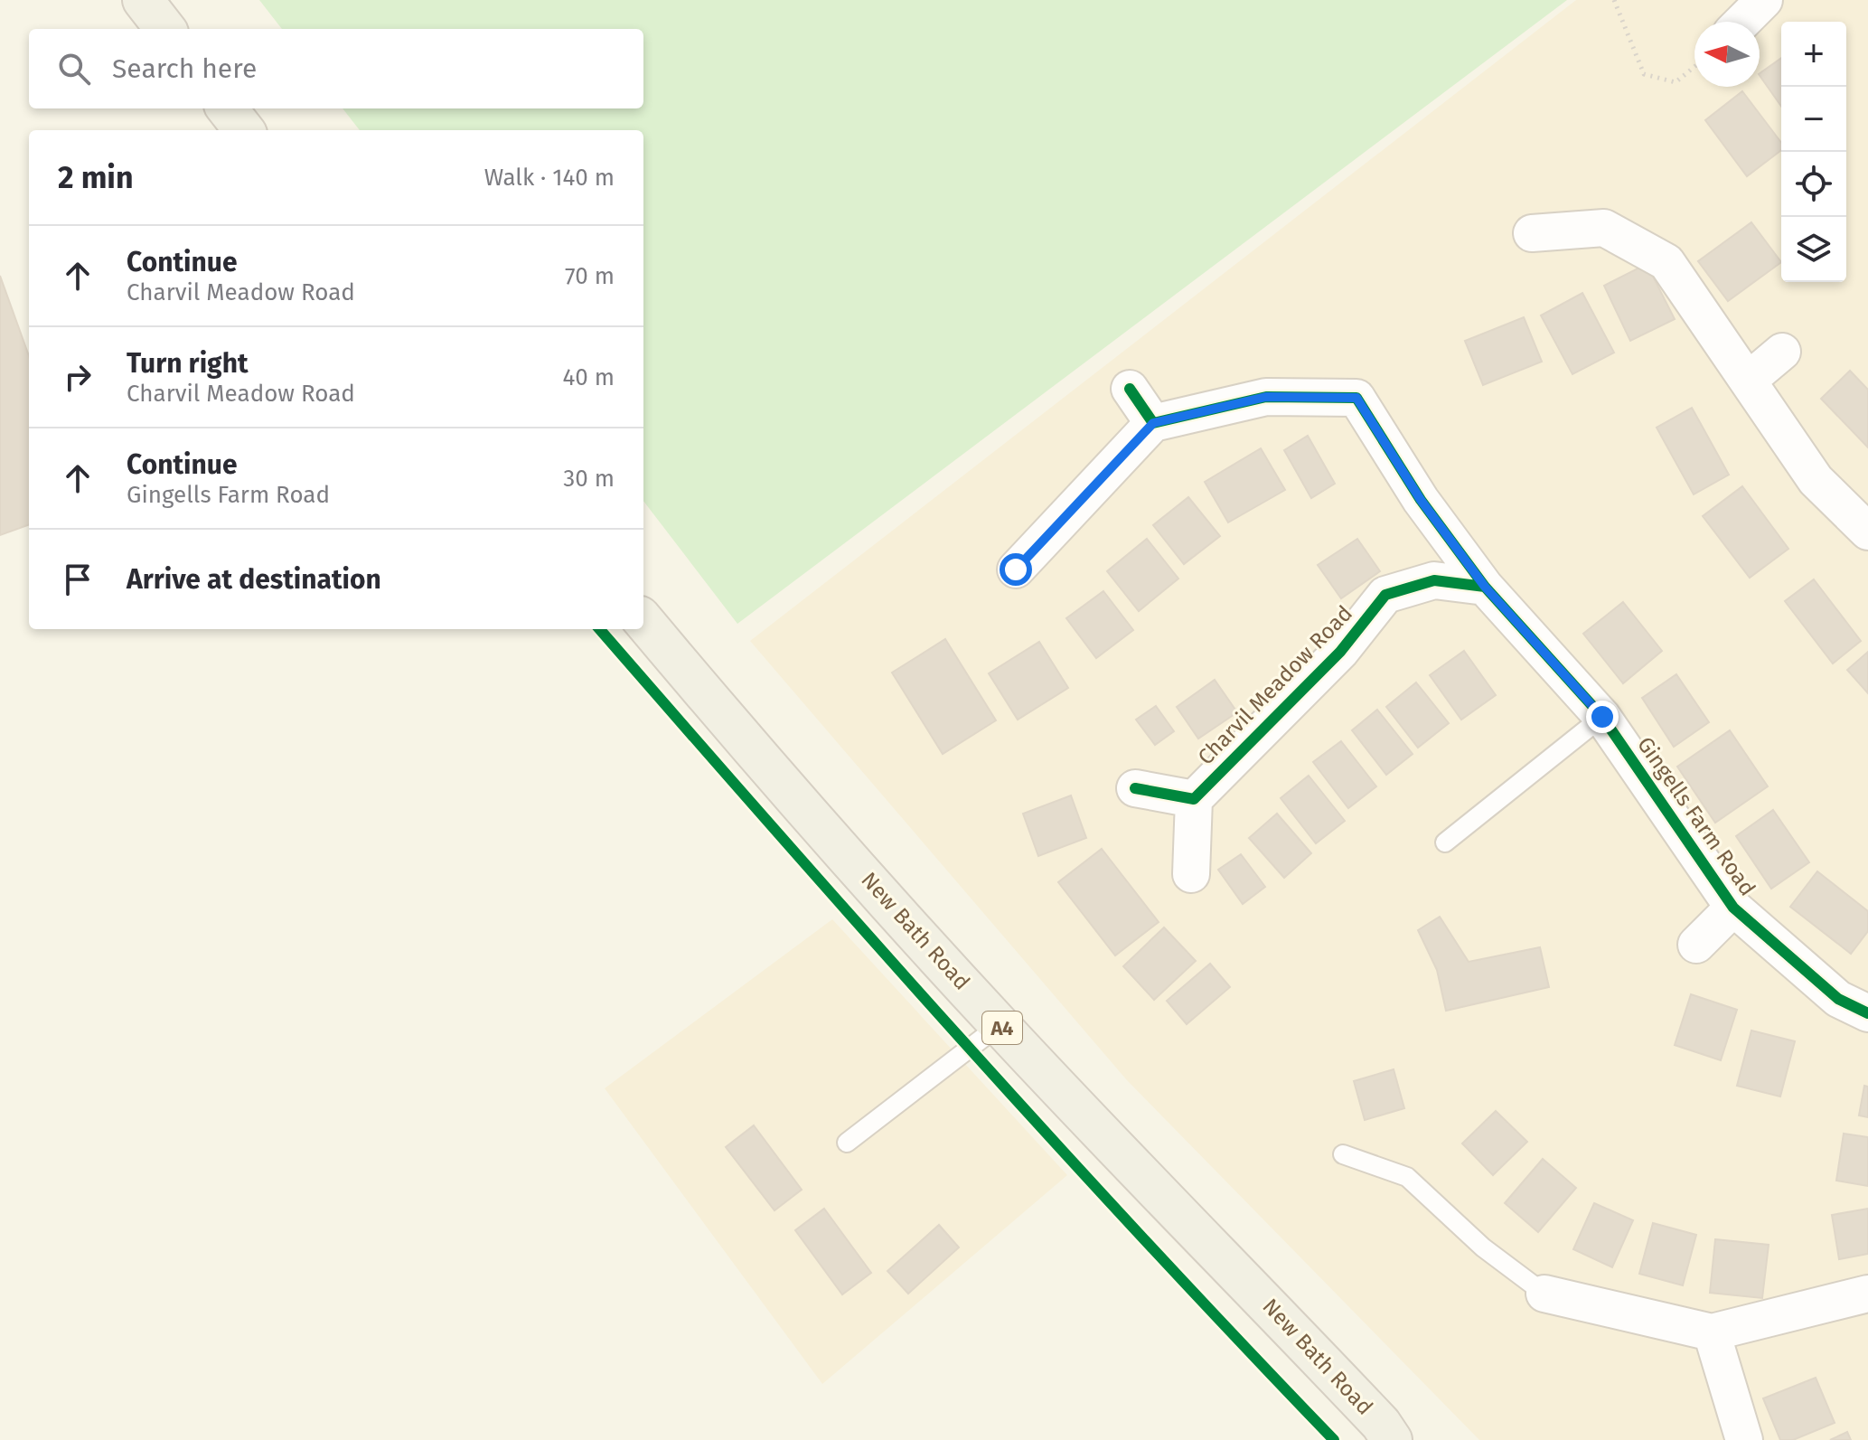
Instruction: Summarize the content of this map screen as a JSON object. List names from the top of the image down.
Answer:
{
  "streets": {
    "main road": ["New Bath Road", "A4"],
    "street": ["Charvil Meadow Road", "Gingells Farm Road"]
  },
  "crossings": [
    ["Charvil Meadow Road", "Gingells Farm Road"]
  ],
  "north": "left",
  "page": {
    "map_buttons": ["+", "−"],
    "search": "Search here",
    "heading": ["2 min", "Walk · 140 m"],
    "list": [
      ["Continue", "Charvil Meadow Road", "70 m"],
      ["Turn right", "Charvil Meadow Road", "40 m"],
      ["Continue", "Gingells Farm Road", "30 m"],
      "Arrive at destination"
    ]
  }
}
